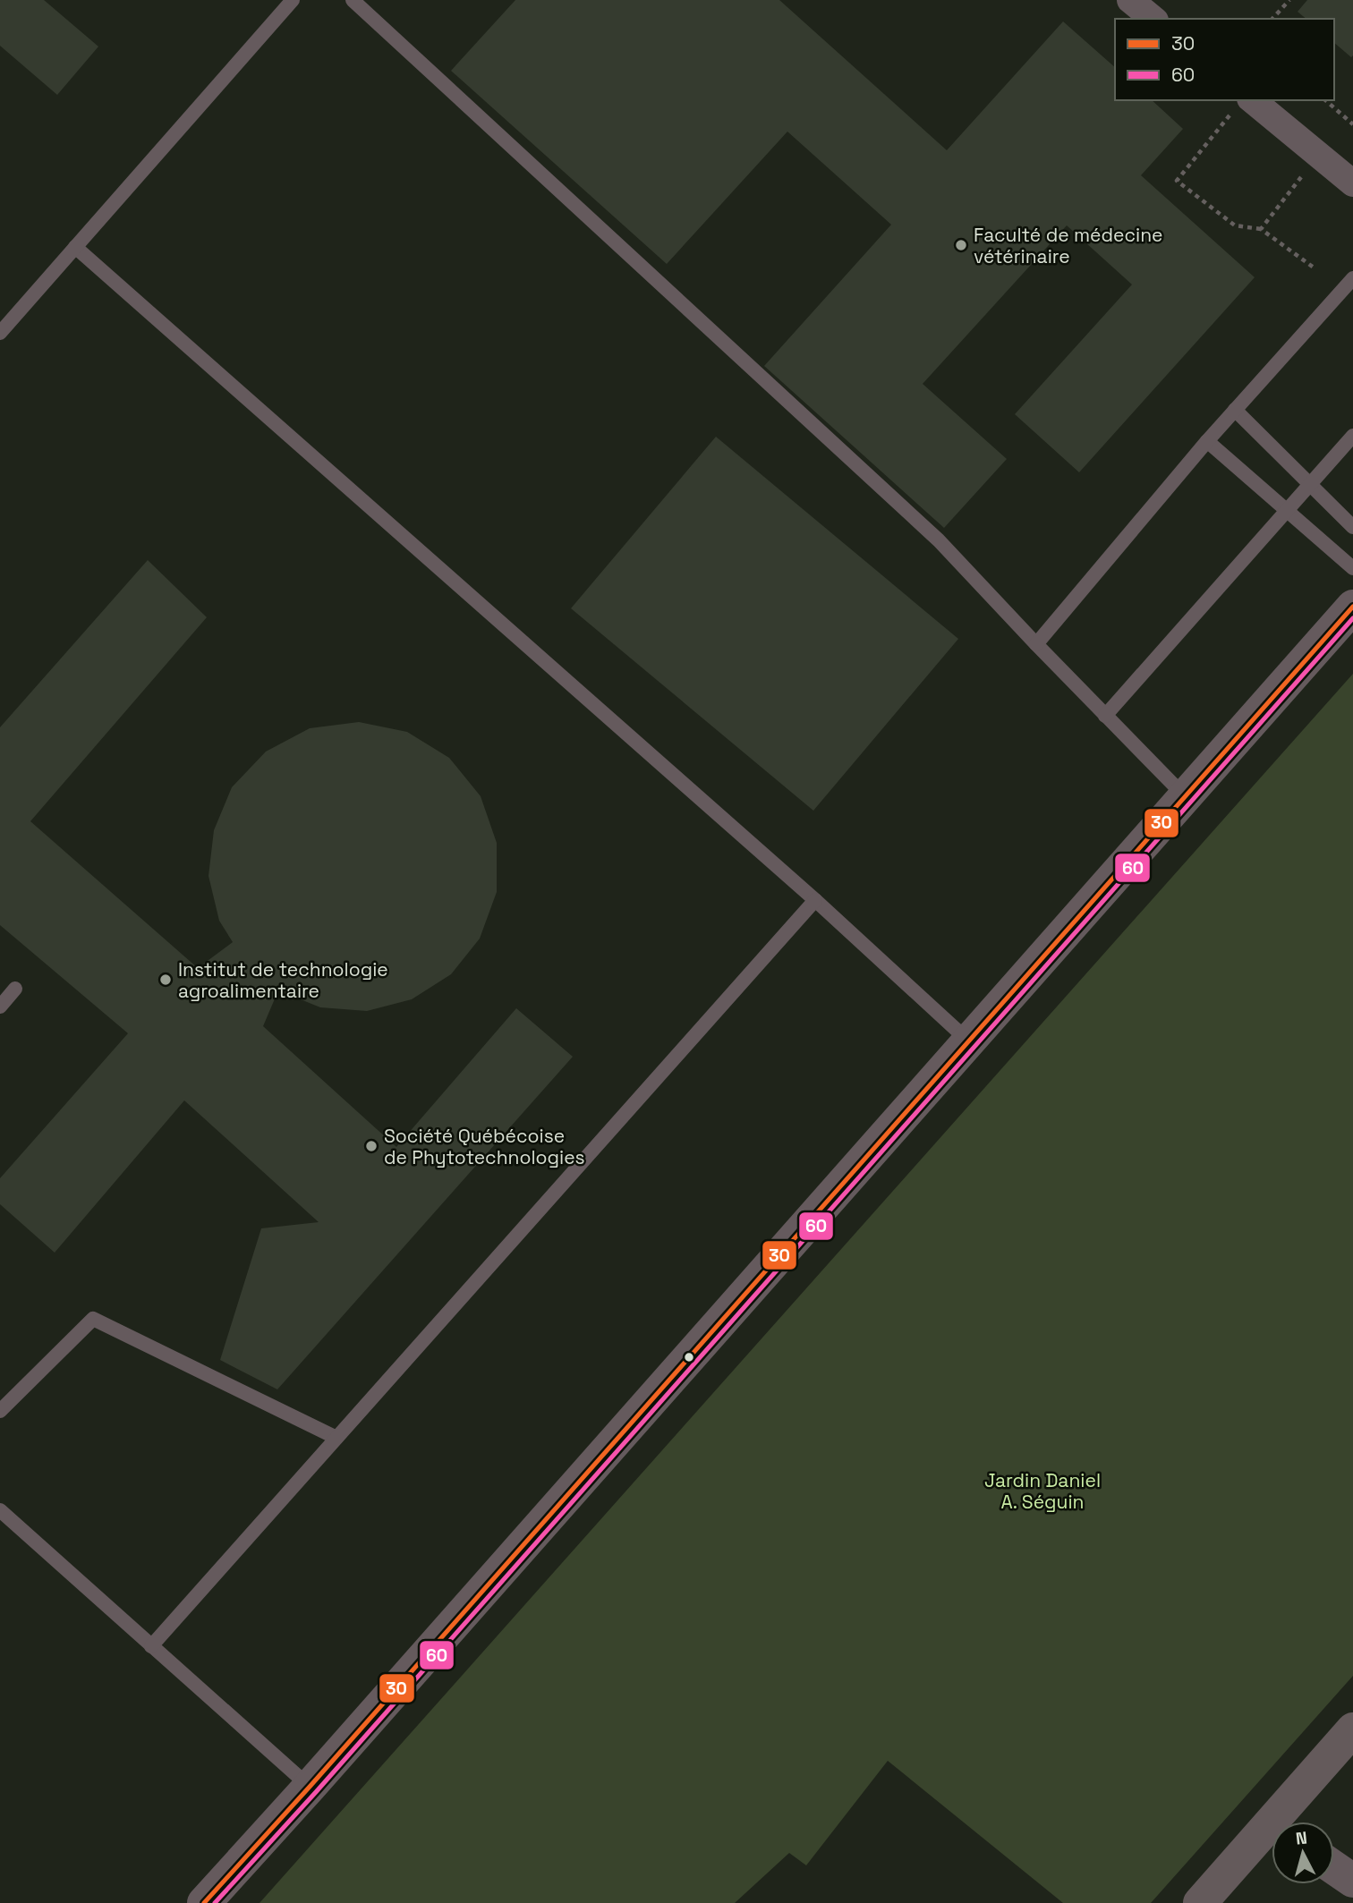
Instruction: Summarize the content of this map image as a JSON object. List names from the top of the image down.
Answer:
{
  "parks": ["Jardin Daniel A. Séguin"],
  "places": ["Faculté de médecine vétérinaire", "Institut de technologie agroalimentaire", "Société Québécoise de Phytotechnologies"],
  "lines": ["transit line 30", "transit line 60"],
  "legend": ["30", "60"],
  "north": "top"
}
